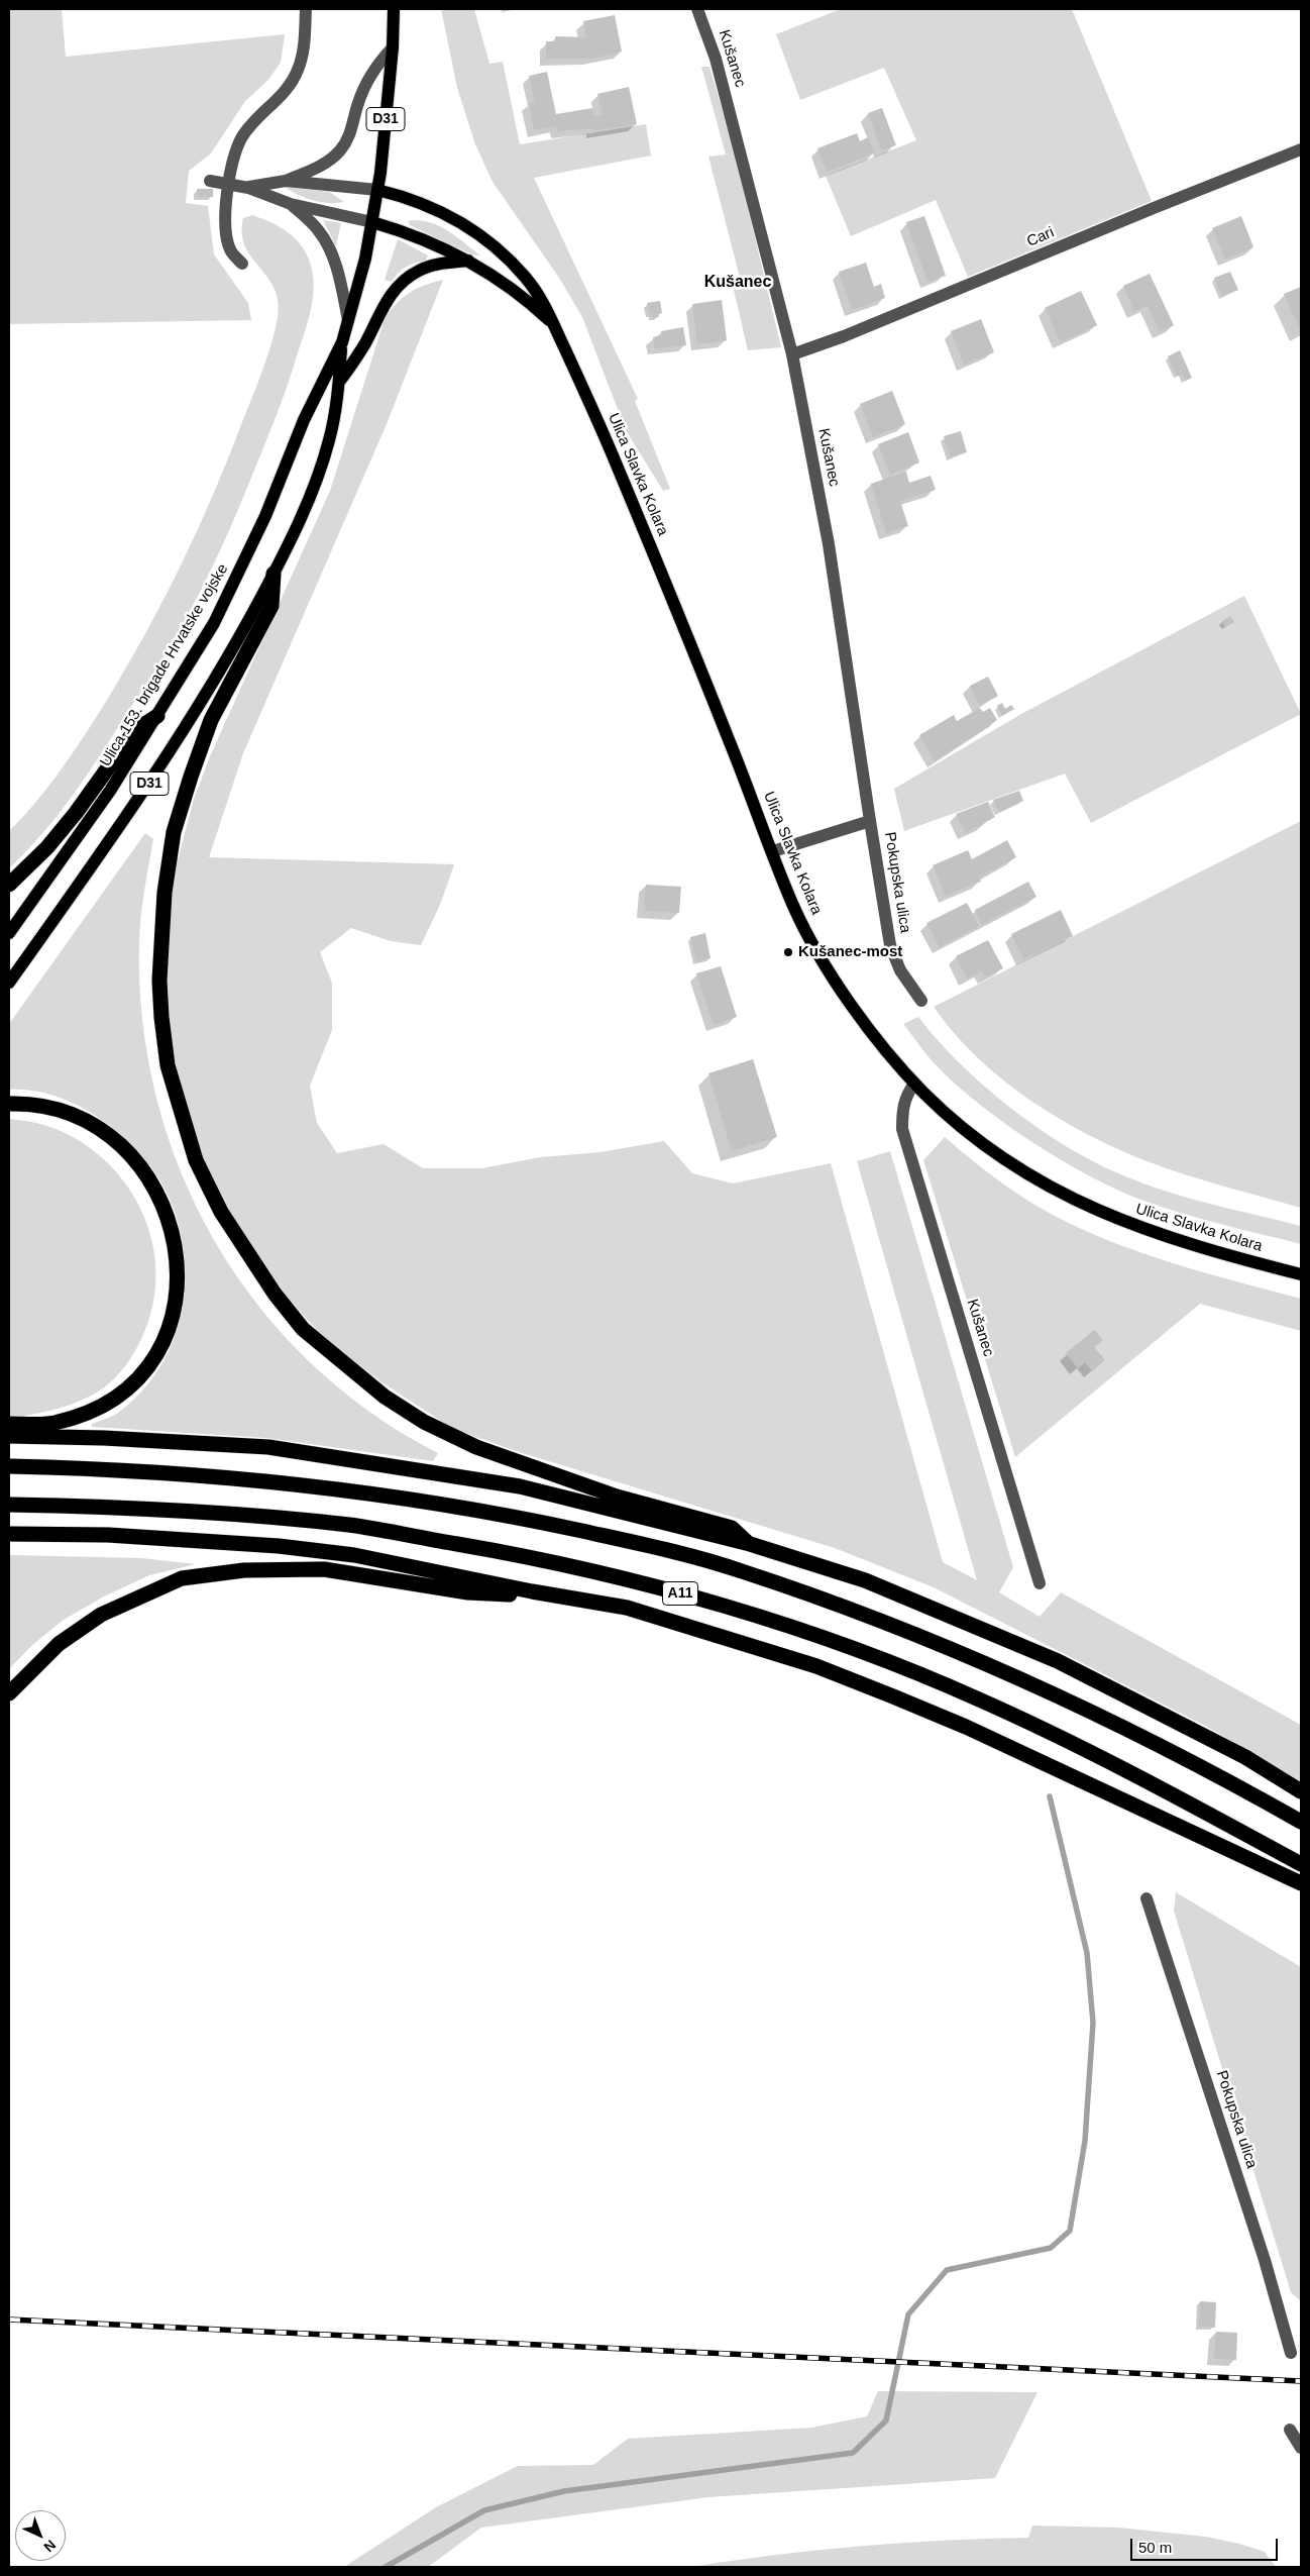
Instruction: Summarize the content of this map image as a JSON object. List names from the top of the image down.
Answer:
{
  "streets": {
    "highway": ["A11"],
    "main road": ["D31", "Ulica Slavka Kolara", "Ulica 153. brigade Hrvatske vojske"],
    "street": ["Kušanec", "Cari", "Pokupska ulica"]
  },
  "crossings": [
    ["Kušanec", "Cari"],
    ["Kušanec", "Ulica Slavka Kolara"],
    ["Kušanec", "Pokupska ulica"],
    ["Ulica Slavka Kolara", "Ulica 153. brigade Hrvatske vojske"]
  ],
  "districts": ["Kušanec"],
  "places": ["Kušanec-most"],
  "scale_bar": "50 m",
  "north": "bottom right"
}
